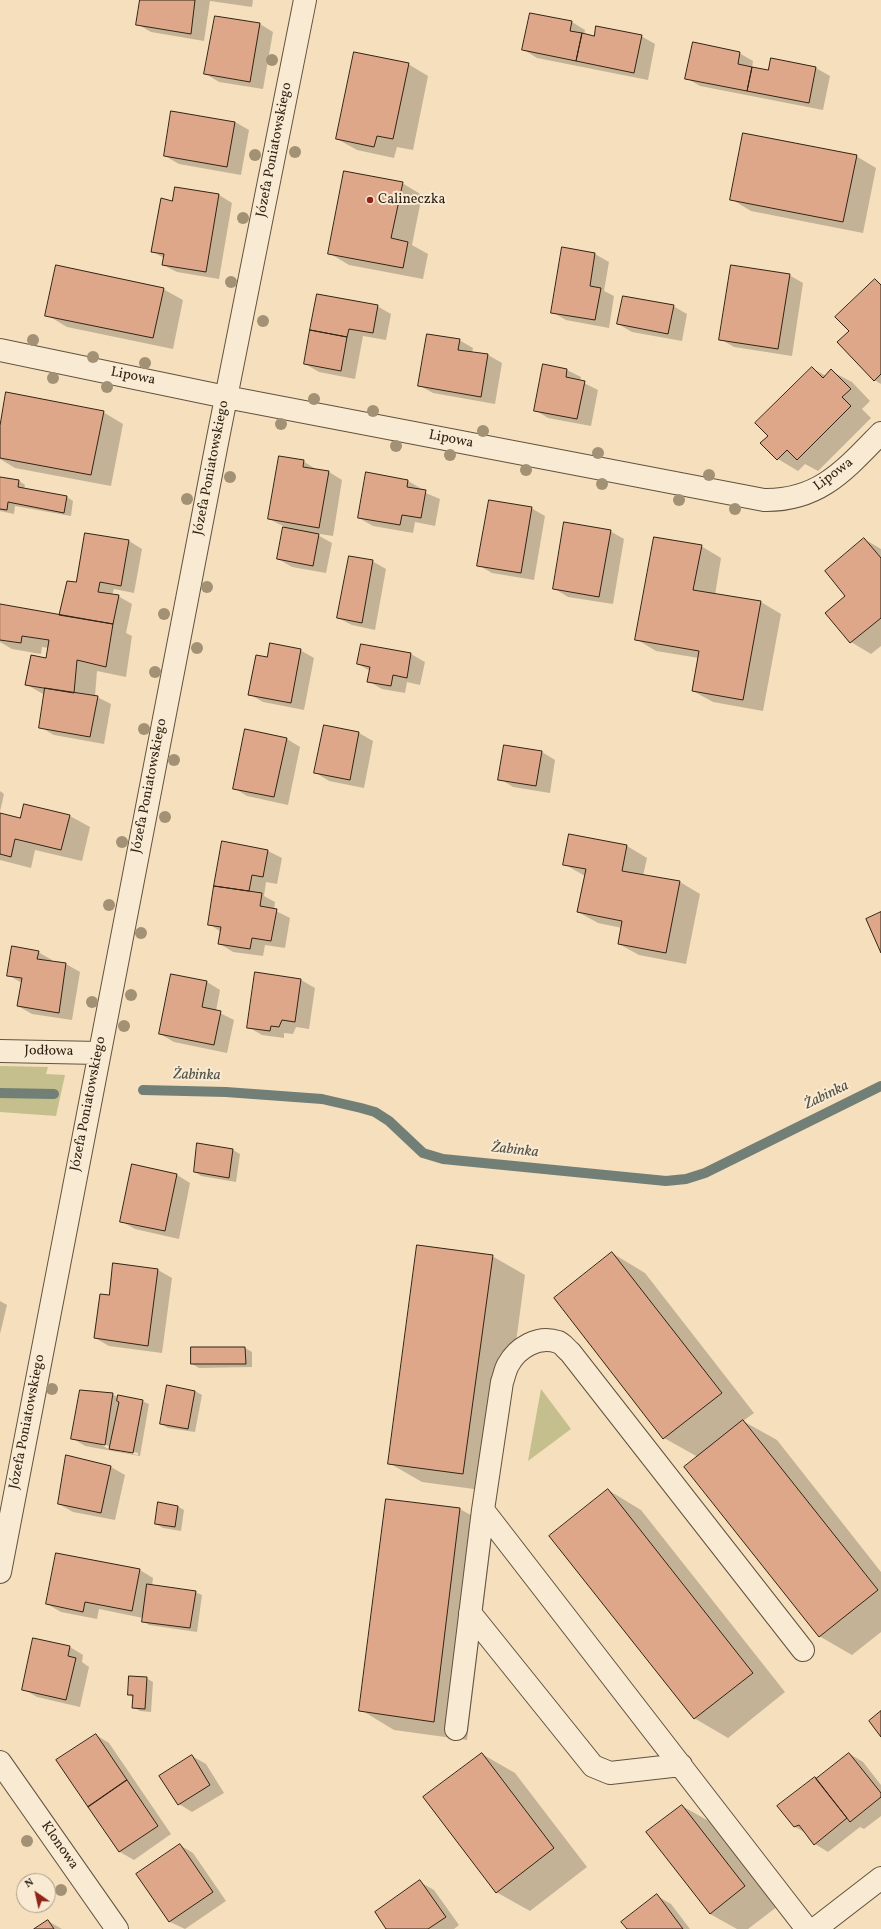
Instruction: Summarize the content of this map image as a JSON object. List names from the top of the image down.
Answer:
{
  "streets": {
    "street": [
      "Józefa Poniatowskiego",
      "Lipowa",
      "Jodłowa",
      "Klonowa"
    ]
  },
  "crossings": [
    ["Józefa Poniatowskiego", "Lipowa"],
    ["Józefa Poniatowskiego", "Jodłowa"]
  ],
  "water": ["Żabinka"],
  "places": ["Calineczka"],
  "north": "top left"
}
